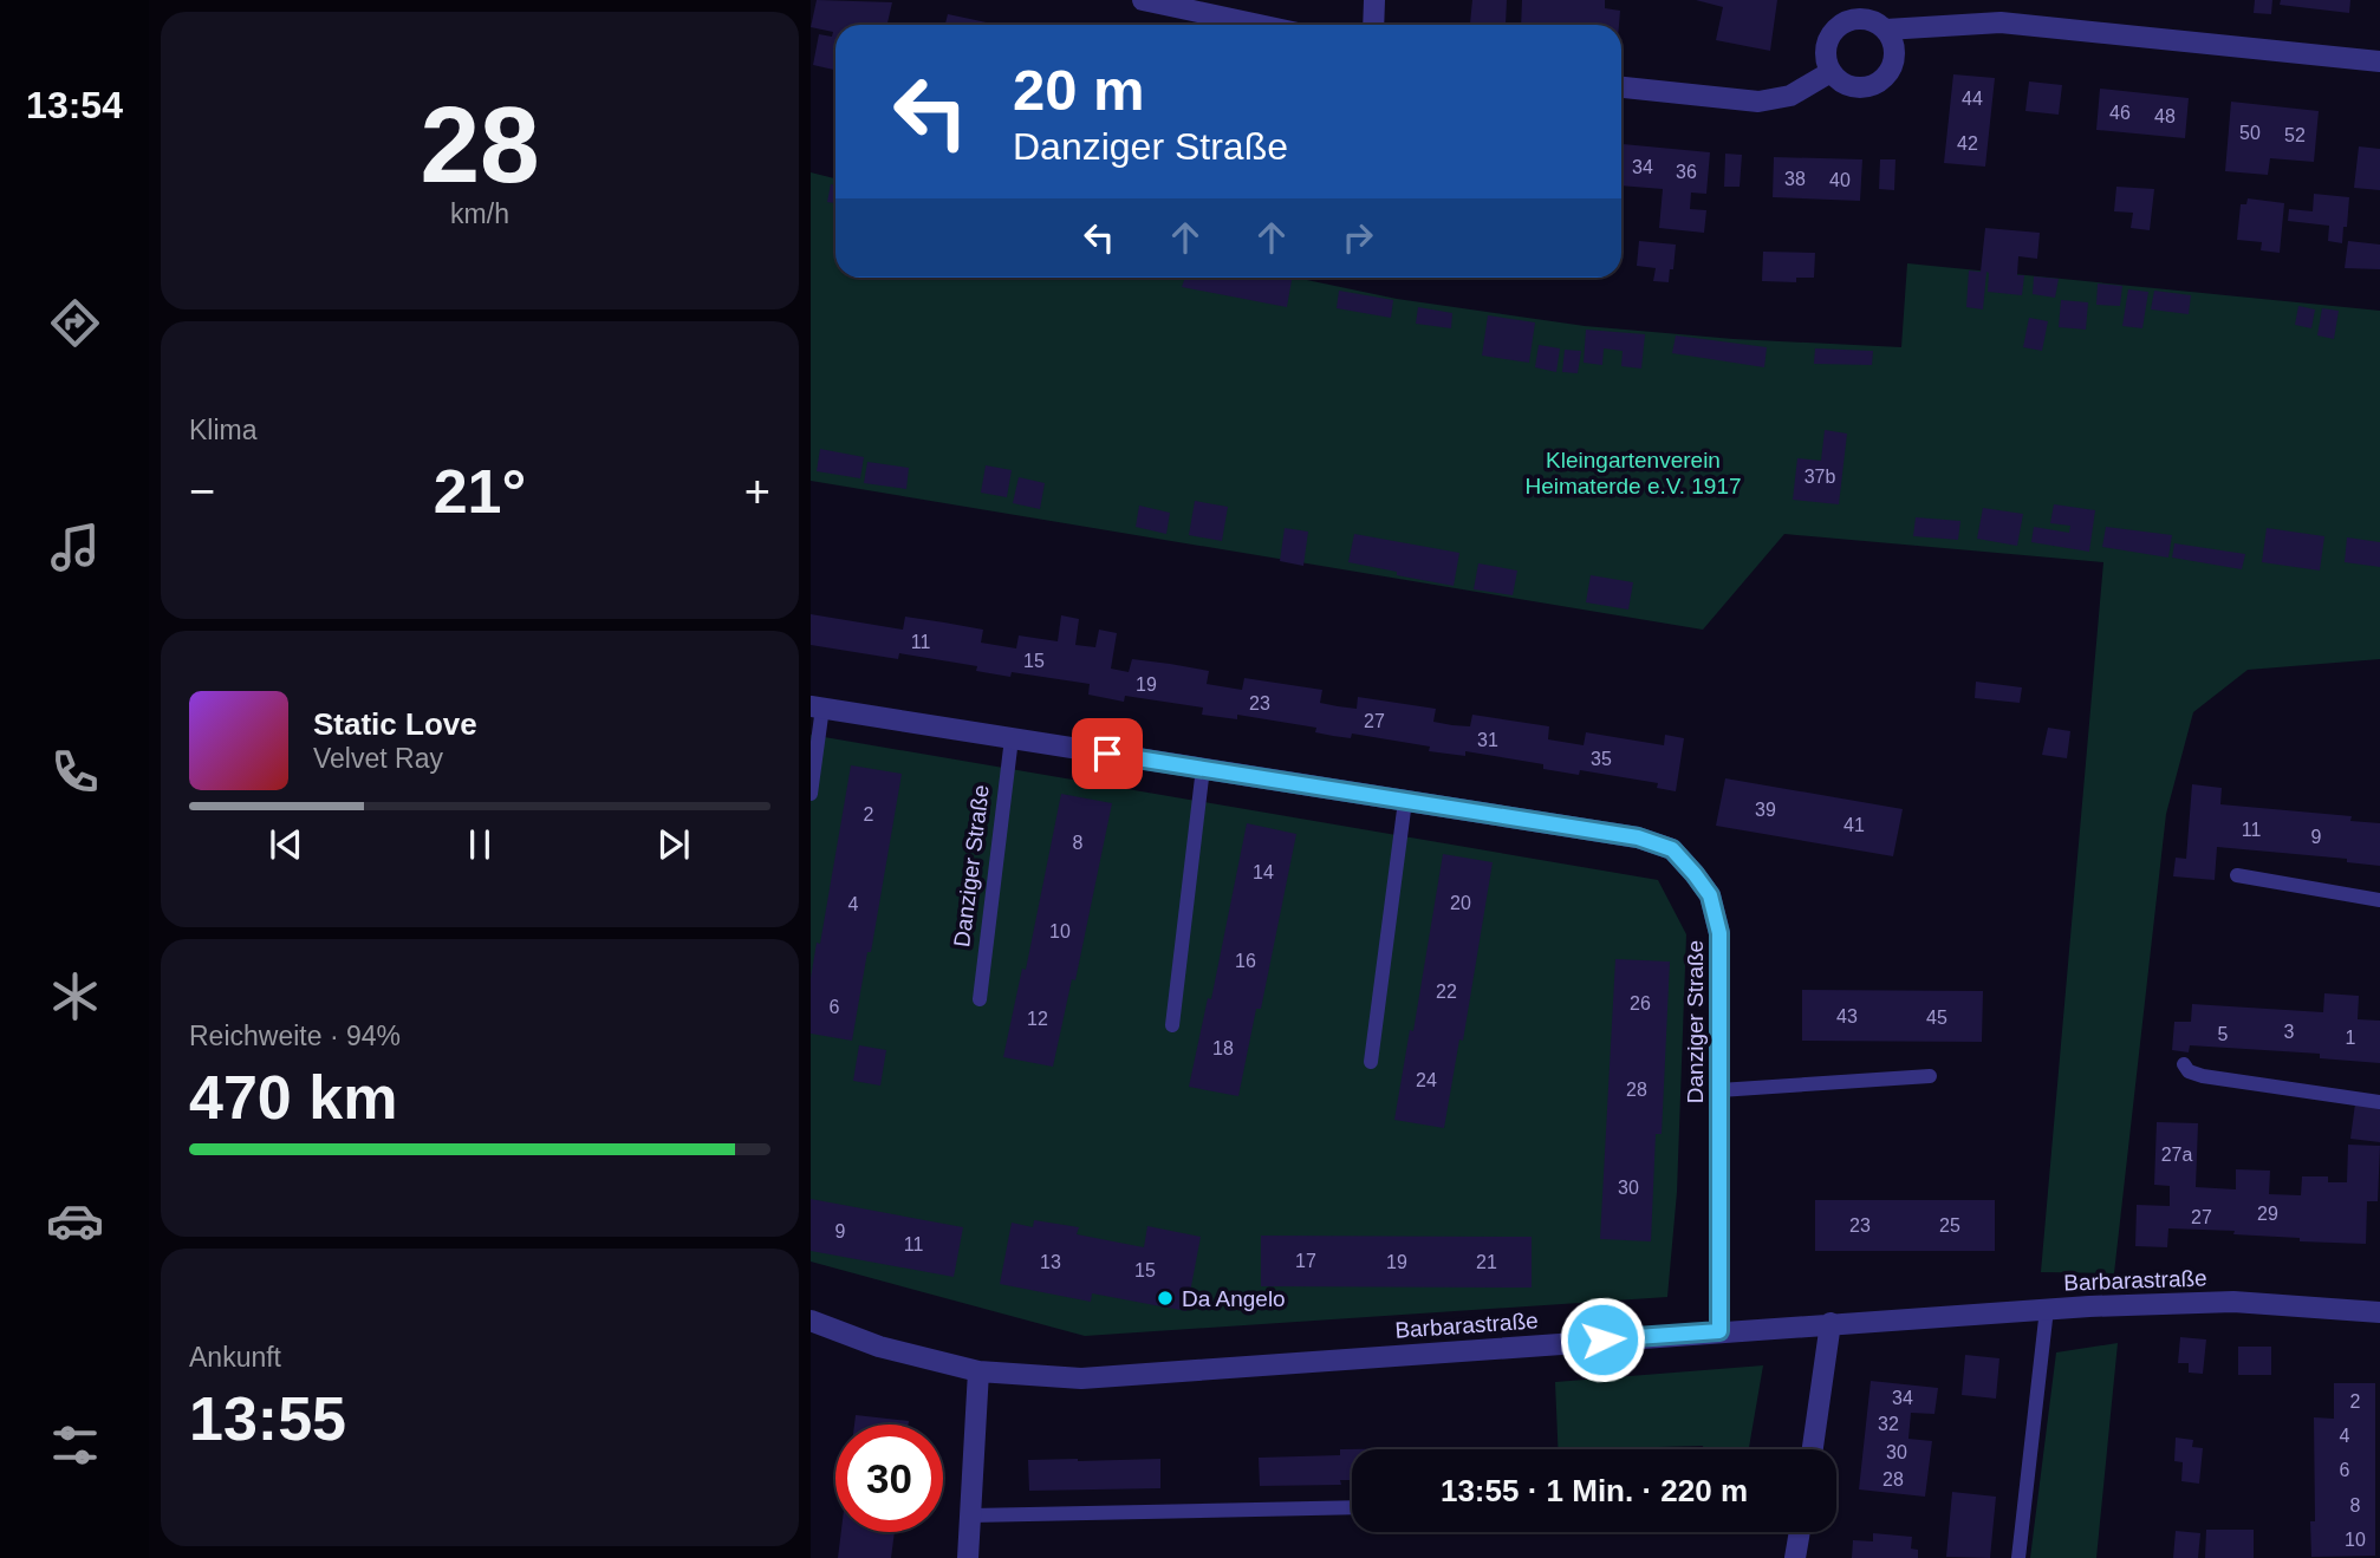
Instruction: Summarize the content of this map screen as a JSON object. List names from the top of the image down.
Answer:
{
  "streets": {
    "street": ["Danziger Straße", "Barbarastraße"]
  },
  "crossings": [
    ["Danziger Straße", "Barbarastraße"]
  ],
  "parks": ["Kleingartenverein Heimaterde e.V. 1917"],
  "places": ["Da Angelo"],
  "house_numbers": [
    "44",
    "46",
    "48",
    "50",
    "52",
    "42",
    "34",
    "36",
    "38",
    "40",
    "37b",
    "11",
    "15",
    "19",
    "23",
    "27",
    "31",
    "35",
    "39",
    "2",
    "41",
    "11",
    "9",
    "8",
    "14",
    "20",
    "4",
    "10",
    "16",
    "22",
    "26",
    "6",
    "43",
    "45",
    "12",
    "3",
    "5",
    "1",
    "18",
    "24",
    "28",
    "27a",
    "30",
    "29",
    "27",
    "23",
    "25",
    "9",
    "11",
    "17",
    "13",
    "19",
    "21",
    "15",
    "34",
    "2",
    "32",
    "4",
    "30",
    "6",
    "28",
    "8",
    "10"
  ],
  "page": {
    "tabs": "13:54",
    "tile": [
      ["28", "km/h"],
      "Klima",
      ["Reichweite · 94%", "470 km"],
      ["Ankunft", "13:55"]
    ],
    "turn": ["20 m", "Danziger Straße"],
    "heat": ["−", "21°", "+"],
    "song": ["Static Love", "Velvet Ray"],
    "limit": "30",
    "trip": "13:55 · 1 Min. · 220 m"
  }
}
